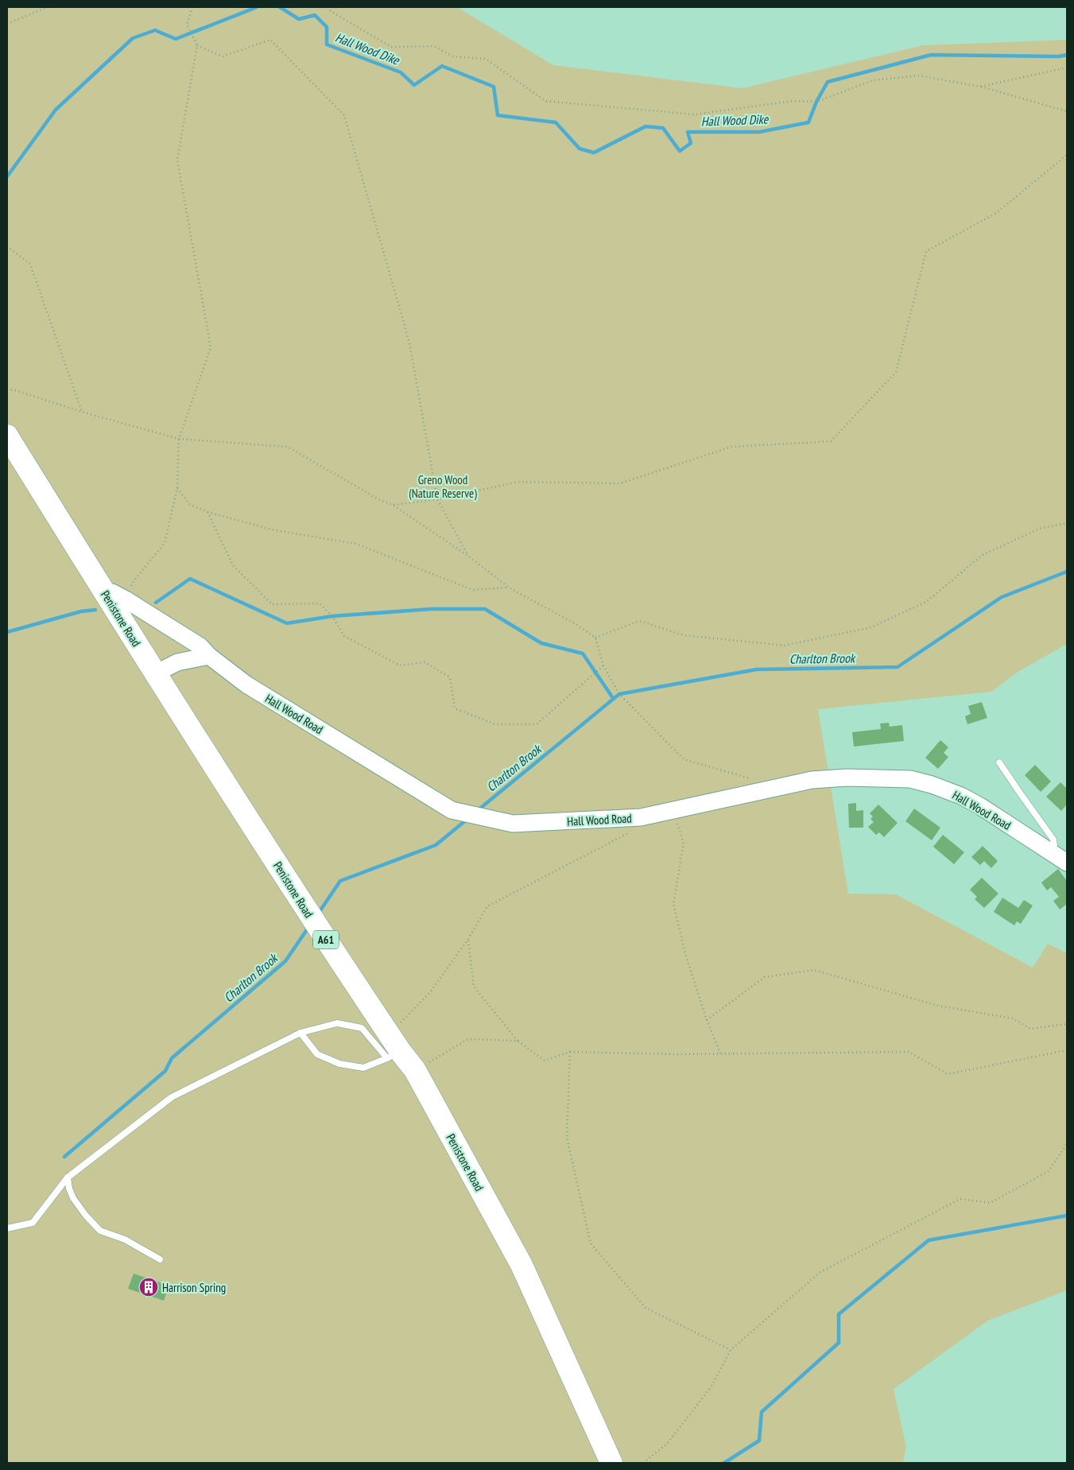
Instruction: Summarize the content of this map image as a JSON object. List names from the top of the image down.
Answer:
{
  "streets": {
    "highway": ["Penistone Road", "A61"],
    "main road": ["Hall Wood Road"]
  },
  "crossings": [
    ["Penistone Road", "Hall Wood Road"]
  ],
  "water": ["Hall Wood Dike", "Charlton Brook"],
  "parks": ["Greno Wood (Nature Reserve)"],
  "places": {
    "building": ["Harrison Spring"]
  }
}
